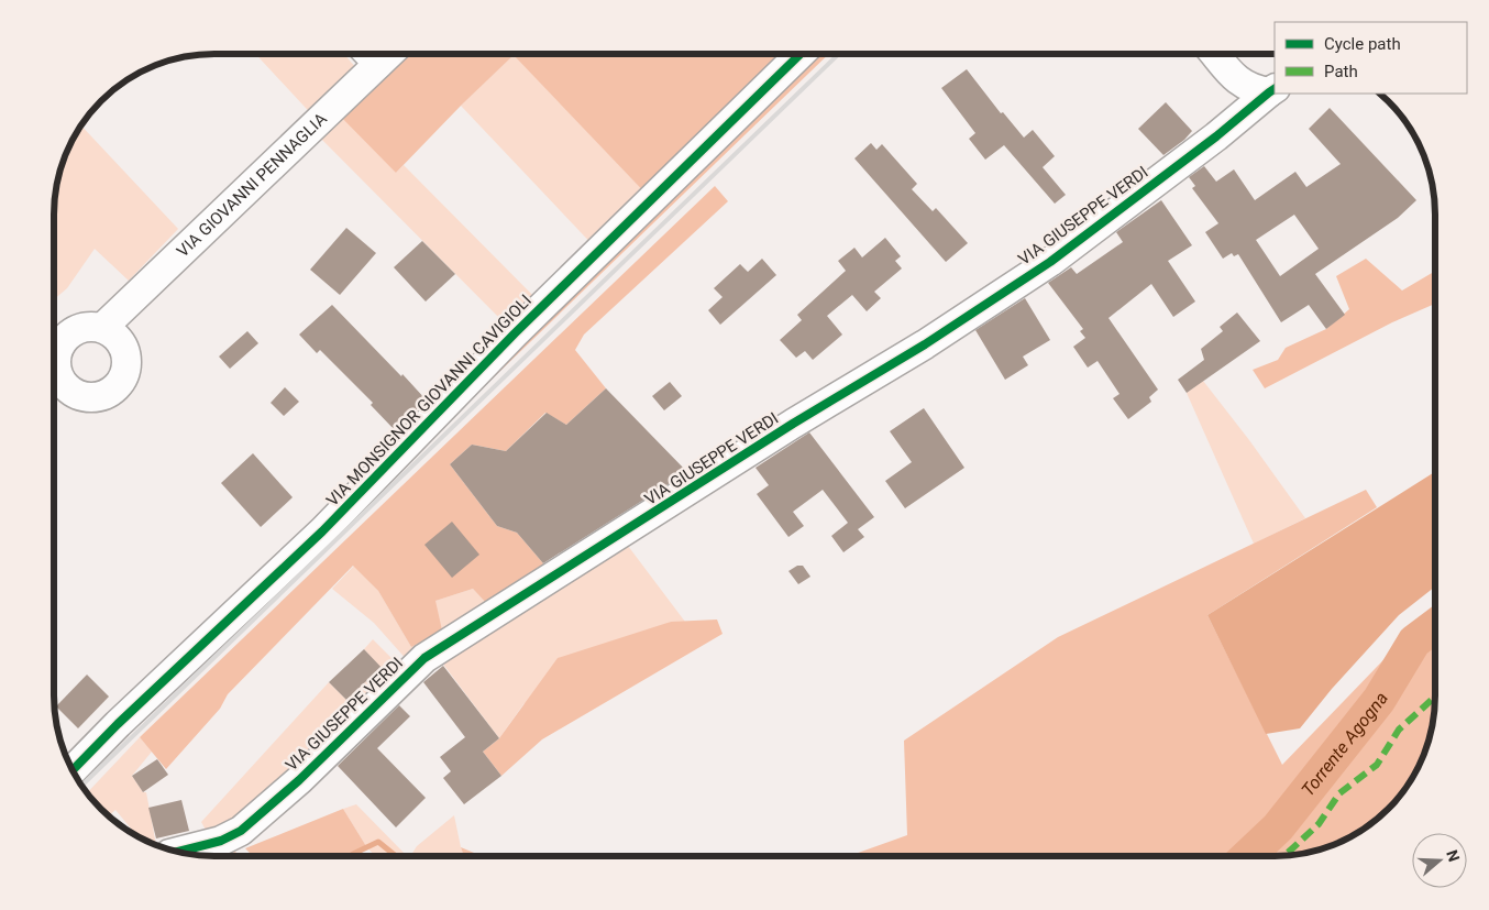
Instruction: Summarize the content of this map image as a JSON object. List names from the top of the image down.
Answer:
{
  "streets": {
    "street": ["VIA GIOVANNI PENNAGLIA", "VIA GIUSEPPE VERDI", "VIA MONSIGNOR GIOVANNI CAVIGIOLI"]
  },
  "water": ["Torrente Agogna"],
  "legend": ["Cycle path", "Path"],
  "north": "right"
}
